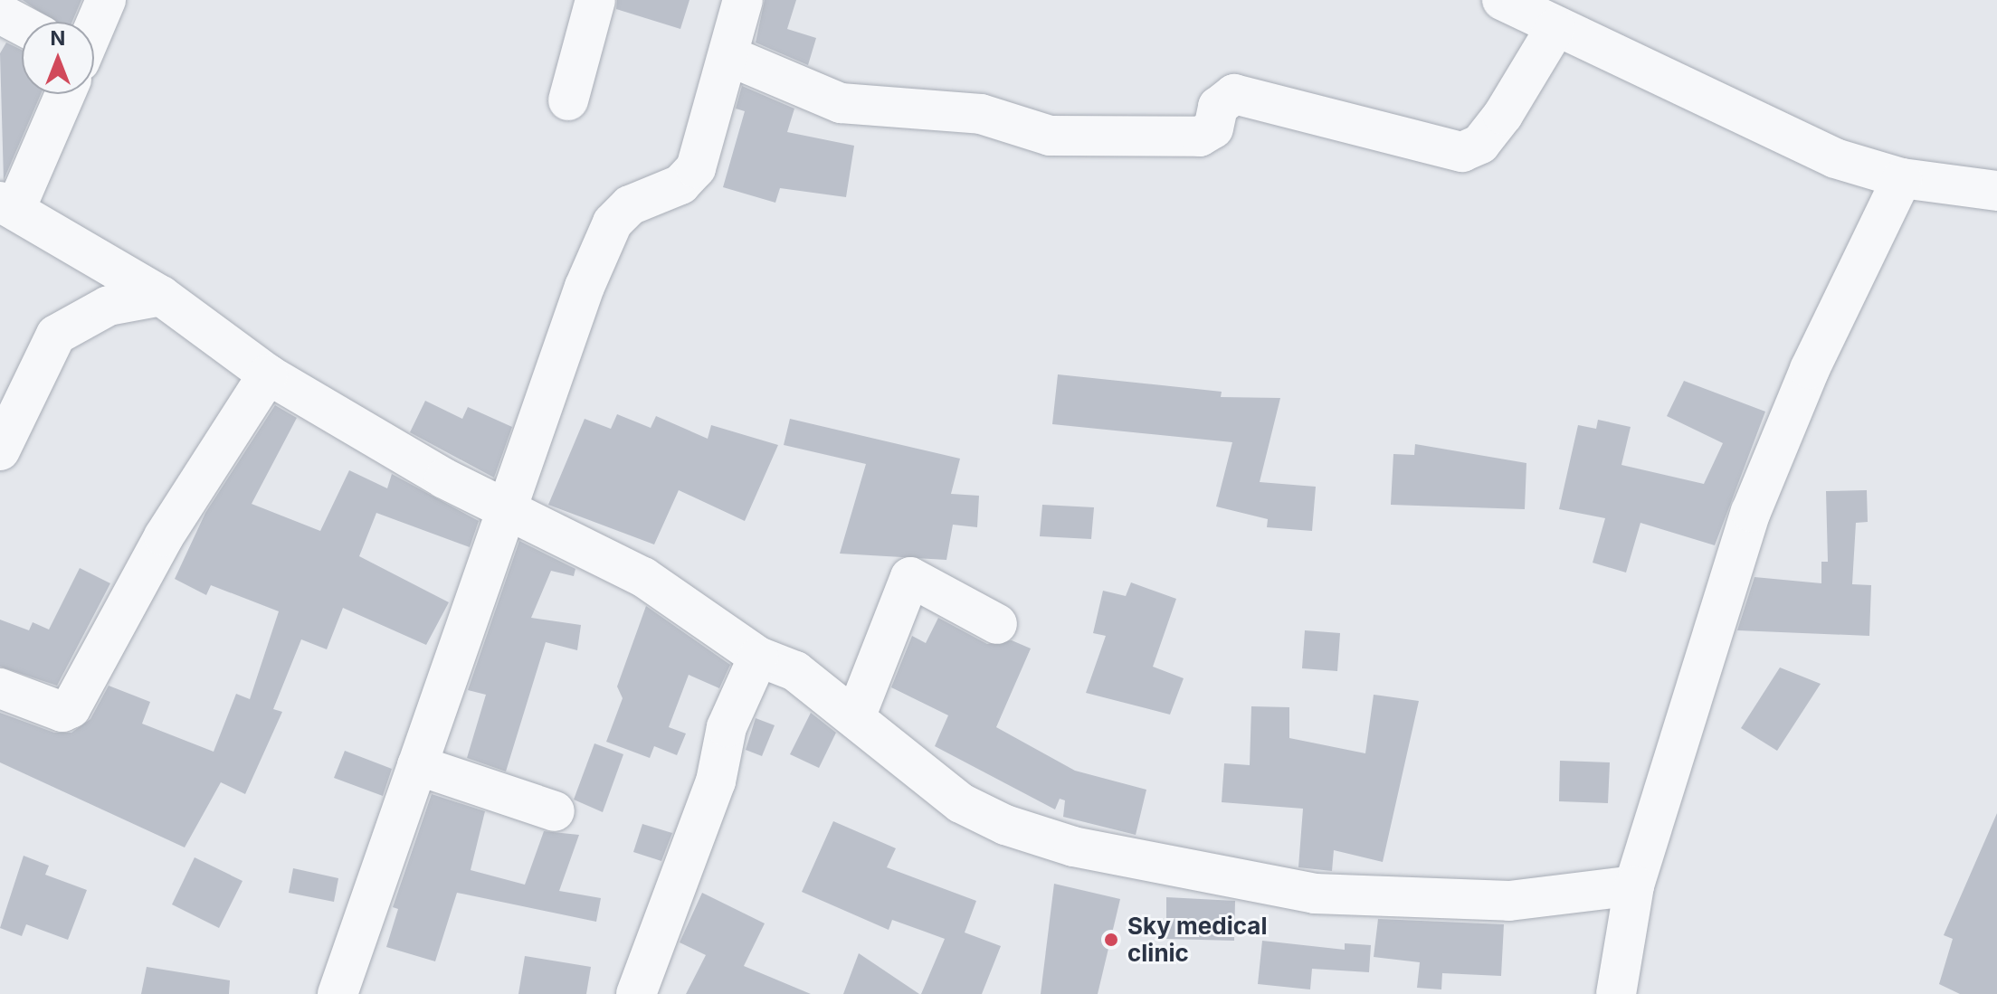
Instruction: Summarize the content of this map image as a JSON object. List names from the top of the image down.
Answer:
{
  "places": ["Sky medical clinic"],
  "north": "top"
}
